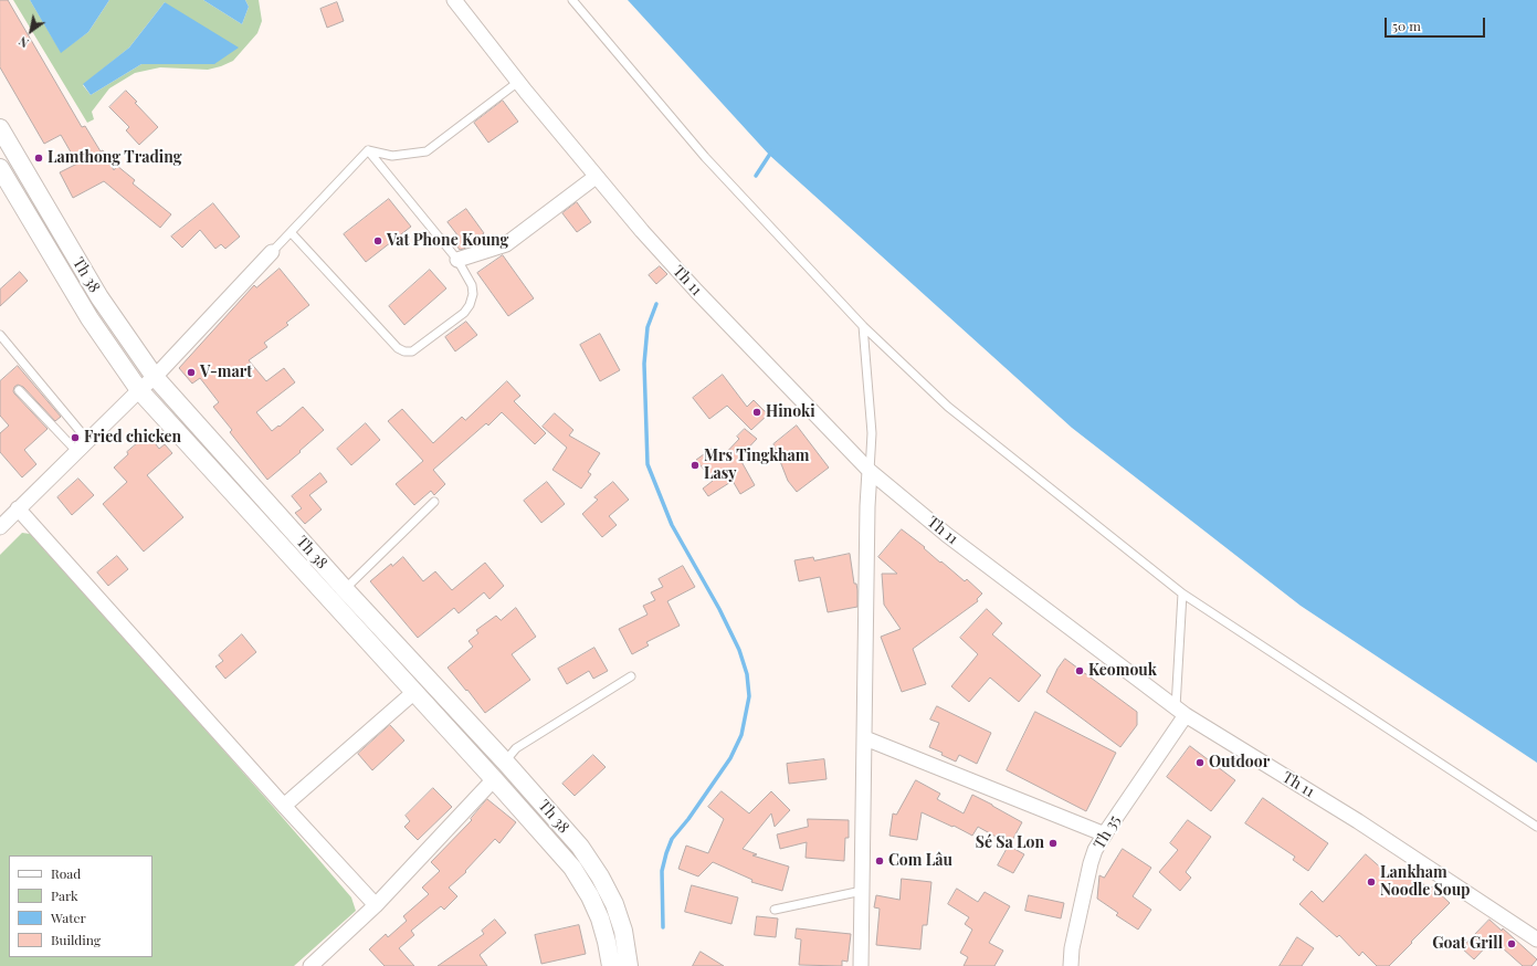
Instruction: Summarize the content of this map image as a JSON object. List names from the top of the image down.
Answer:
{
  "streets": {
    "street": ["Th 38", "Th 11", "Th 35"]
  },
  "crossings": [
    ["Th 11", "Th 35"]
  ],
  "places": [
    "Lamthong Trading",
    "Vat Phone Koung",
    "V-mart",
    "Hinoki",
    "Fried chicken",
    "Mrs Tingkham Lasy",
    "Keomouk",
    "Outdoor",
    "Sé Sa Lon",
    "Com Lâu",
    "Lankham Noodle Soup",
    "Goat Grill"
  ],
  "legend": [
    "Road",
    "Park",
    "Water",
    "Building"
  ],
  "scale_bar": "50 m",
  "north": "bottom left"
}
